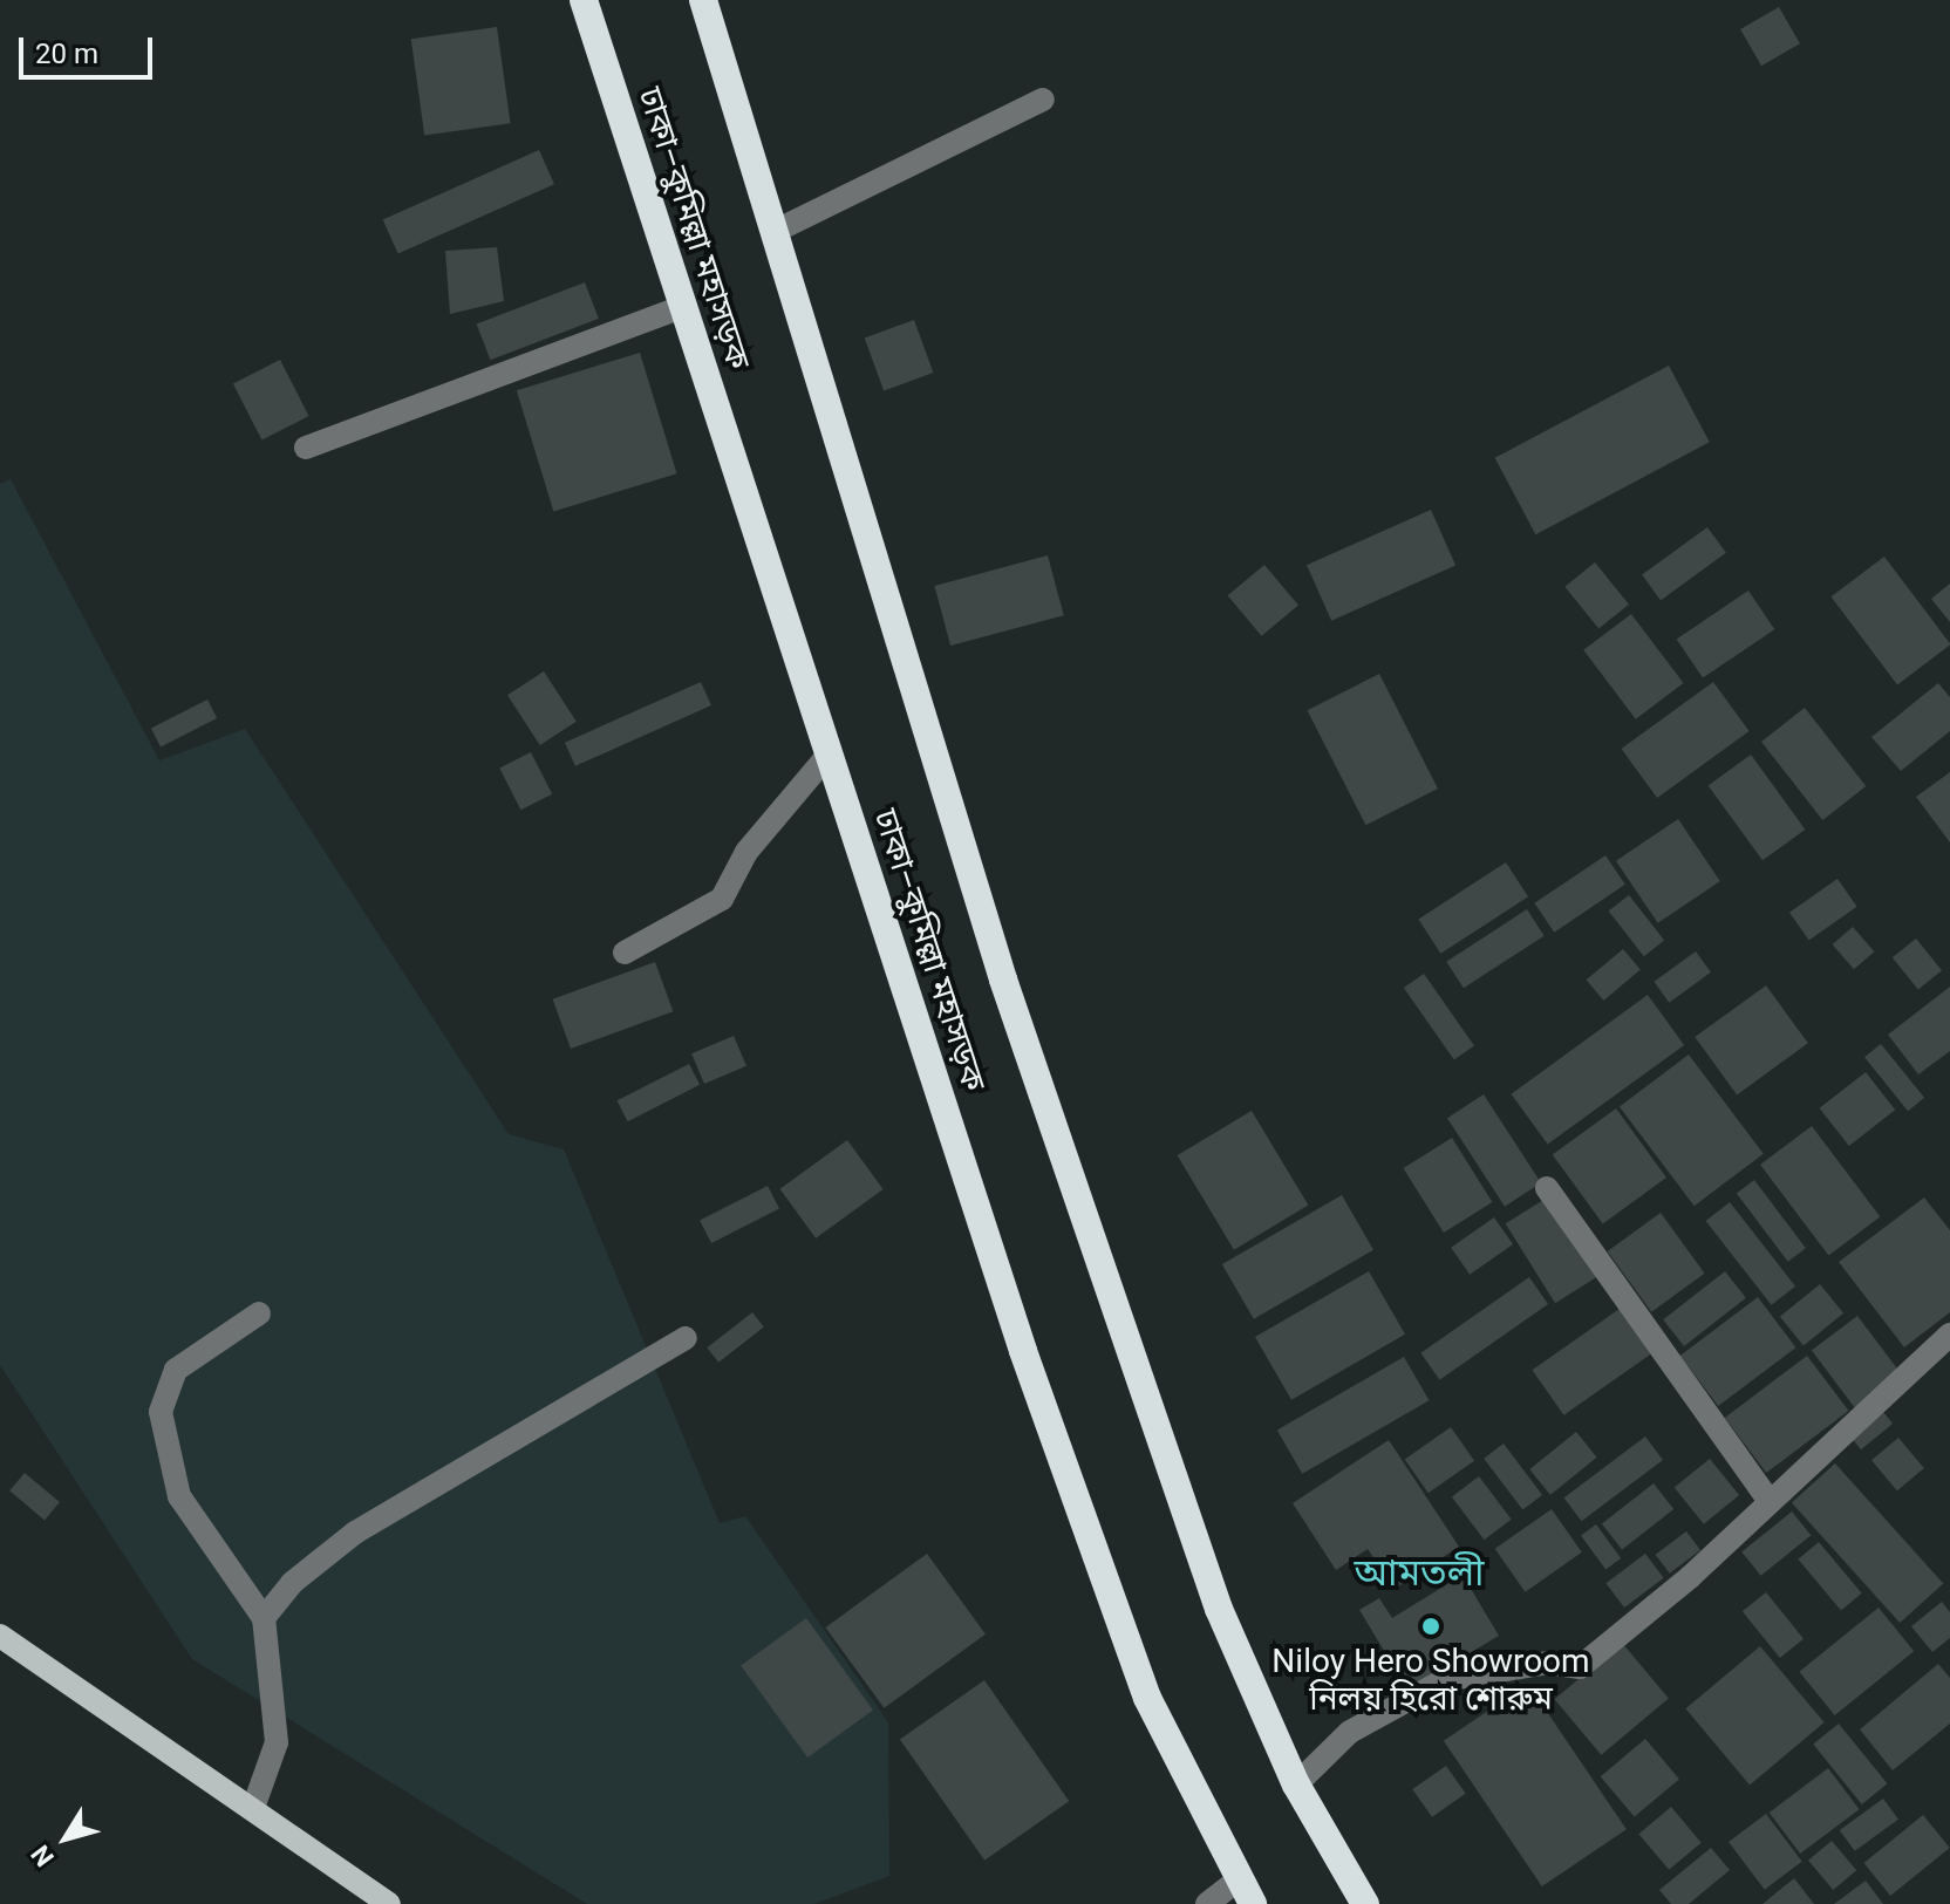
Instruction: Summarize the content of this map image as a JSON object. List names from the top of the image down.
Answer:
{
  "streets": {
    "highway": ["ঢাকা–কুমিল্লা মহাসড়ক"]
  },
  "districts": ["আমতলী"],
  "places": ["Niloy Hero Showroom নিলয় হিরো শোরুম"],
  "scale_bar": "20 m",
  "north": "bottom left"
}
